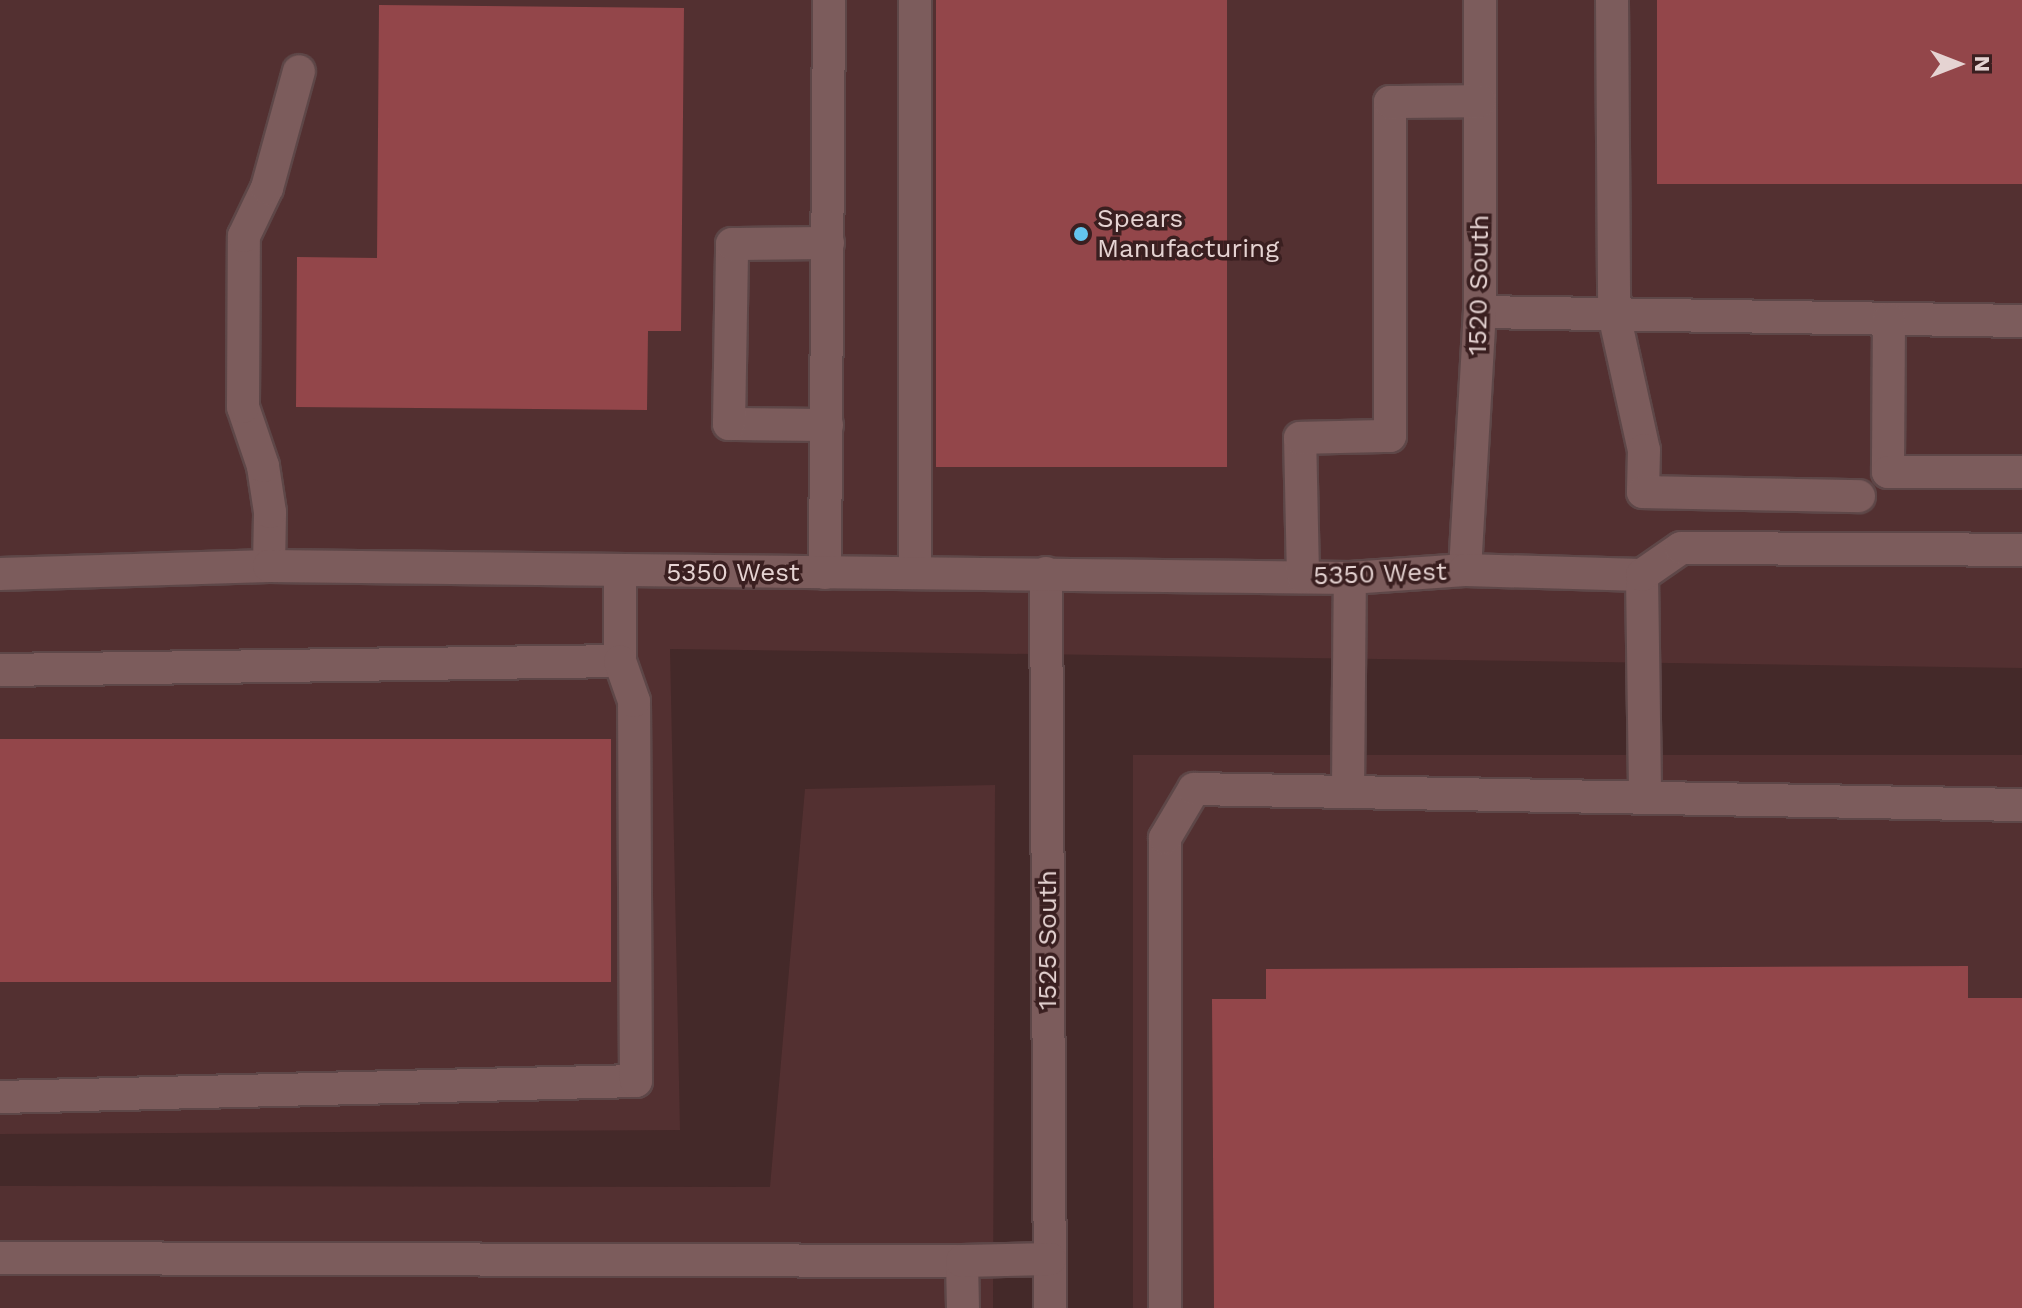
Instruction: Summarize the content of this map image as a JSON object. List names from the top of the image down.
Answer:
{
  "streets": {
    "street": ["1520 South", "5350 West", "1525 South"]
  },
  "crossings": [
    ["1520 South", "5350 West"],
    ["5350 West", "1525 South"]
  ],
  "places": ["Spears Manufacturing"],
  "north": "right"
}
